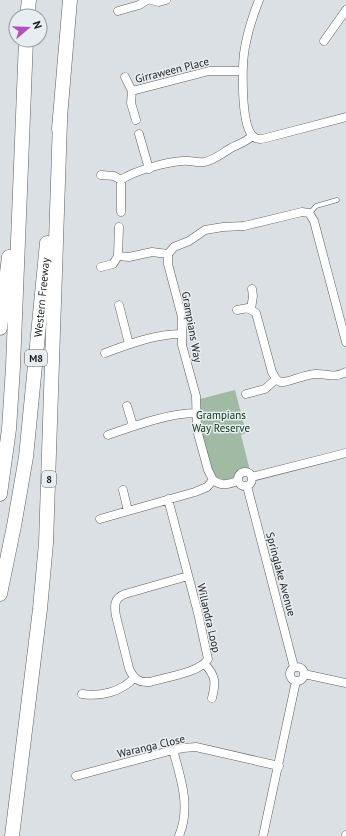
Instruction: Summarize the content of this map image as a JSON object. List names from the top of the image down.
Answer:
{
  "streets": {
    "highway": ["Western Freeway", "M8", "8"],
    "street": [
      "Girraween Place",
      "Grampians Way",
      "Springlake Avenue",
      "Willandra Loop",
      "Waranga Close"
    ]
  },
  "crossings": [
    ["Western Freeway", "8"]
  ],
  "parks": ["Grampians Way Reserve"],
  "north": "right"
}
